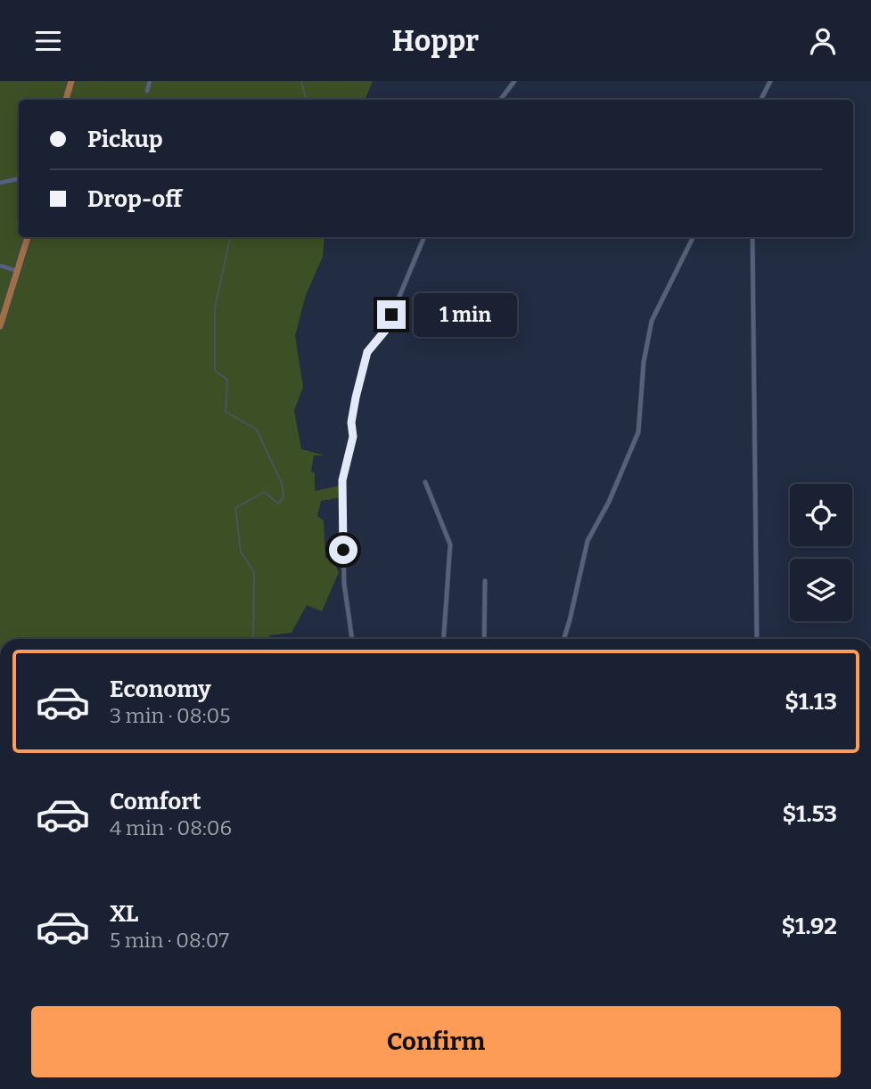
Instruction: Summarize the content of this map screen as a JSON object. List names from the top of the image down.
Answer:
{
  "page": {
    "header": "Hoppr",
    "banner": ["Pickup", "Drop-off"],
    "bubble": "1 min",
    "list": [
      {
        "name": "Economy",
        "note": "3 min · 08:05",
        "value": "$1.13"
      },
      {
        "name": "Comfort",
        "note": "4 min · 08:06",
        "value": "$1.53"
      },
      {
        "name": "XL",
        "note": "5 min · 08:07",
        "value": "$1.92"
      }
    ],
    "buttons": "Confirm"
  }
}
